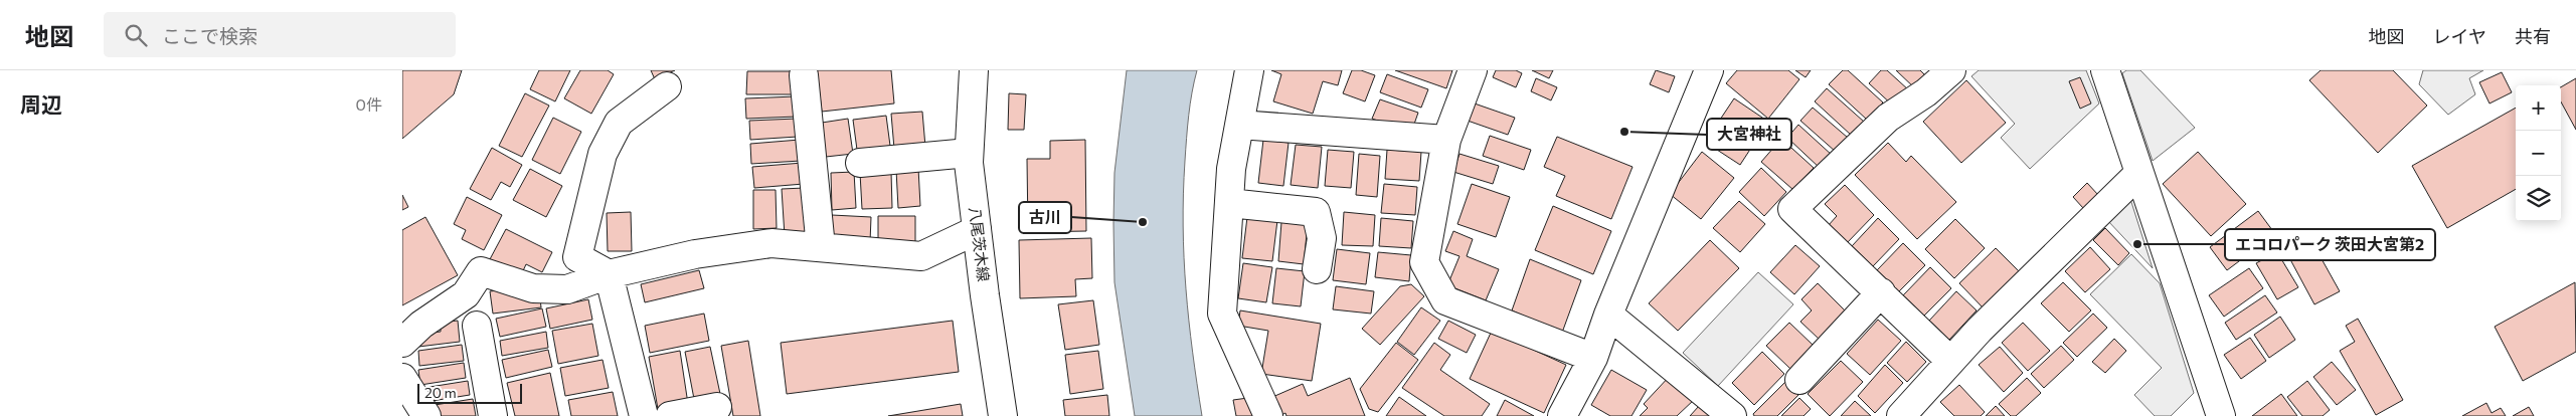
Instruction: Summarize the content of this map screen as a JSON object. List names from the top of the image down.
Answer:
{
  "streets": {
    "street": ["八尾茨木線"]
  },
  "places": ["大宮神社", "古川", "エコロパーク 茨田大宮第2"],
  "scale_bar": "20 m",
  "page": {
    "header": "地図",
    "search": "ここで検索",
    "nav": ["地図", "レイヤ", "共有"],
    "heading": ["周辺", "0件"],
    "map_buttons": ["+", "−"],
    "scale": "20 m"
  }
}
